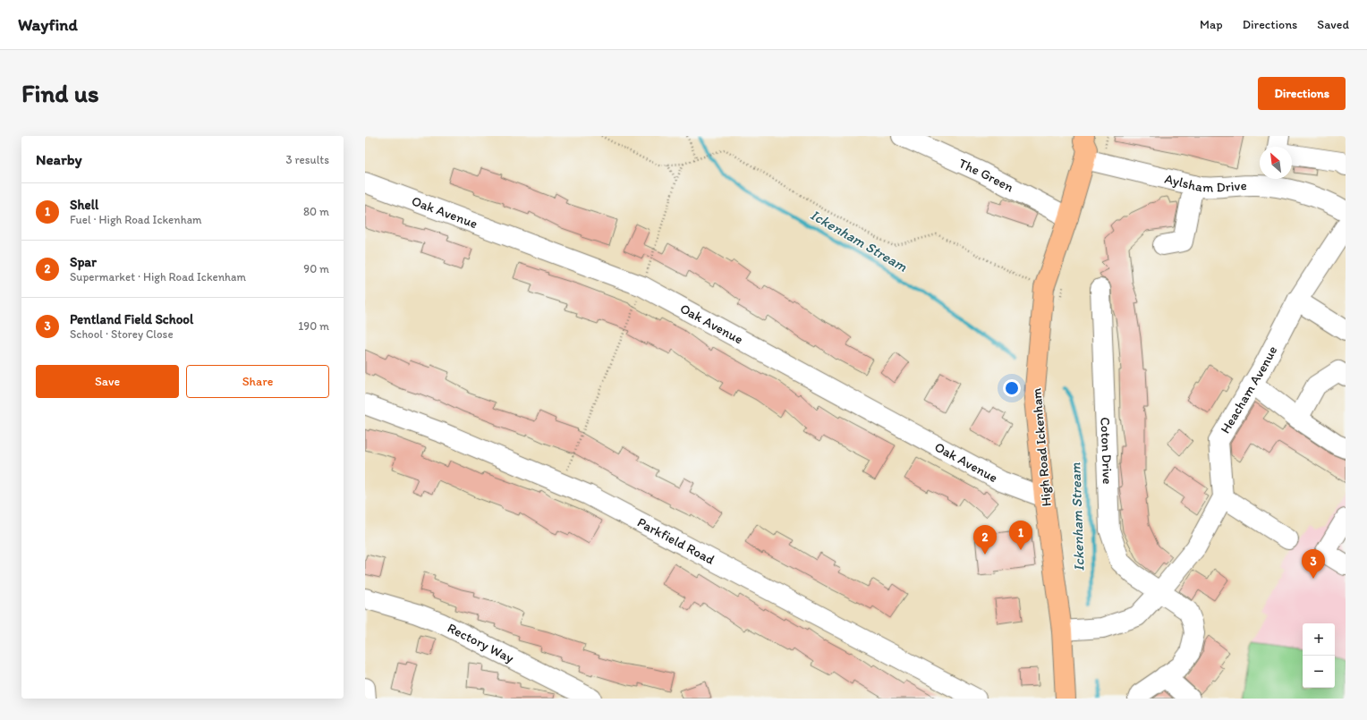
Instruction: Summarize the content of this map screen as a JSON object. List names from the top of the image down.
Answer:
{
  "streets": {
    "main road": ["High Road Ickenham"],
    "street": [
      "The Green",
      "Aylsham Drive",
      "Oak Avenue",
      "Heacham Avenue",
      "Coton Drive",
      "Parkfield Road",
      "Rectory Way"
    ]
  },
  "crossings": [
    ["The Green", "High Road Ickenham"],
    ["Aylsham Drive", "High Road Ickenham"],
    ["Oak Avenue", "High Road Ickenham"]
  ],
  "water": ["Ickenham Stream"],
  "north": "top left",
  "page": {
    "header": "Wayfind",
    "nav": ["Map", "Directions", "Saved"],
    "buttons": [
      "Directions",
      ["Save", "Share"]
    ],
    "title": "Find us",
    "heading": ["Nearby", "3 results"],
    "list": [
      {
        "mark": "1",
        "name": "Shell",
        "note": "Fuel · High Road Ickenham",
        "value": "80 m"
      },
      {
        "mark": "2",
        "name": "Spar",
        "note": "Supermarket · High Road Ickenham",
        "value": "90 m"
      },
      {
        "mark": "3",
        "name": "Pentland Field School",
        "note": "School · Storey Close",
        "value": "190 m"
      }
    ],
    "pins": ["1", "2", "3"],
    "map_buttons": ["+", "−"]
  }
}
